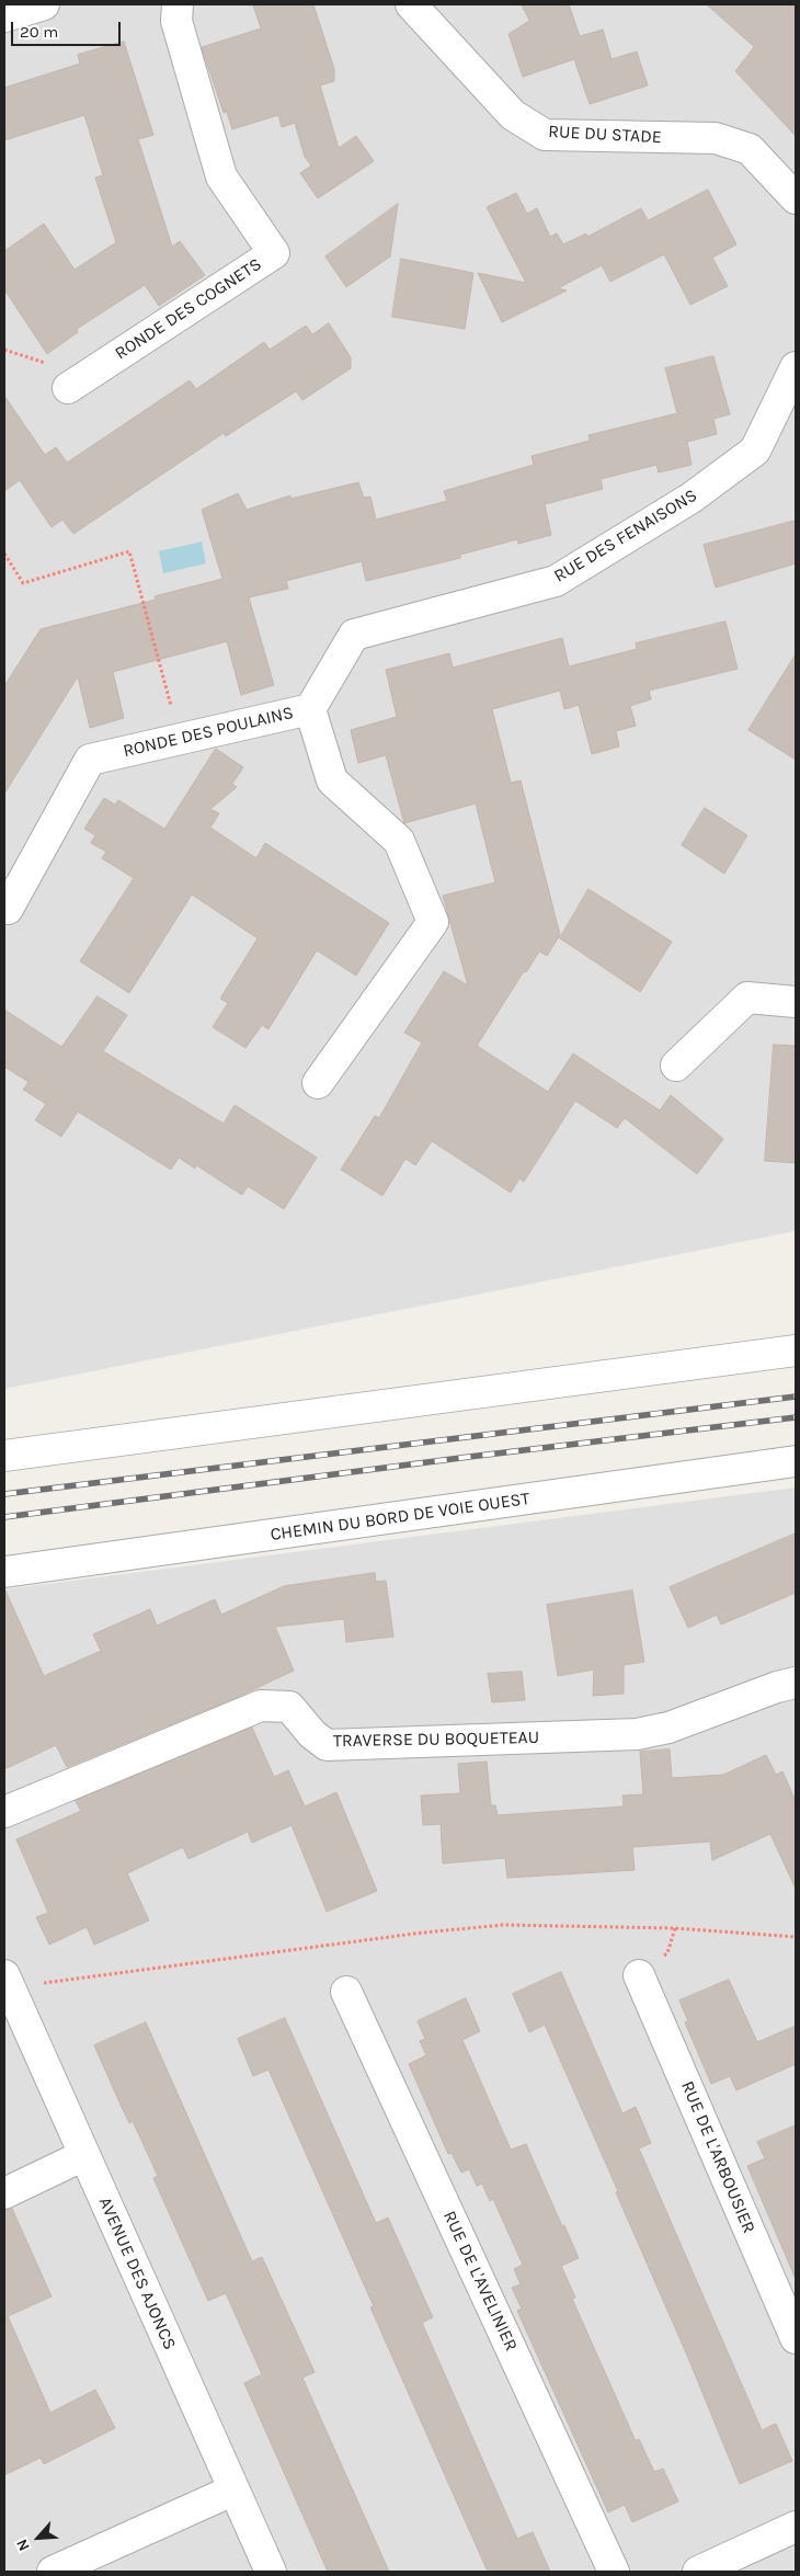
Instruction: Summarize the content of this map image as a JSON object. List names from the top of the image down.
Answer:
{
  "streets": {
    "street": [
      "RUE DU STADE",
      "RONDE DES COGNETS",
      "RUE DES FENAISONS",
      "RONDE DES POULAINS",
      "CHEMIN DU BORD DE VOIE OUEST",
      "TRAVERSE DU BOQUETEAU",
      "RUE DE L'ARBOUSIER",
      "AVENUE DES AJONCS",
      "RUE DE L'AVELINIER"
    ]
  },
  "crossings": [
    ["RUE DES FENAISONS", "RONDE DES POULAINS"]
  ],
  "scale_bar": "20 m",
  "north": "bottom left"
}
